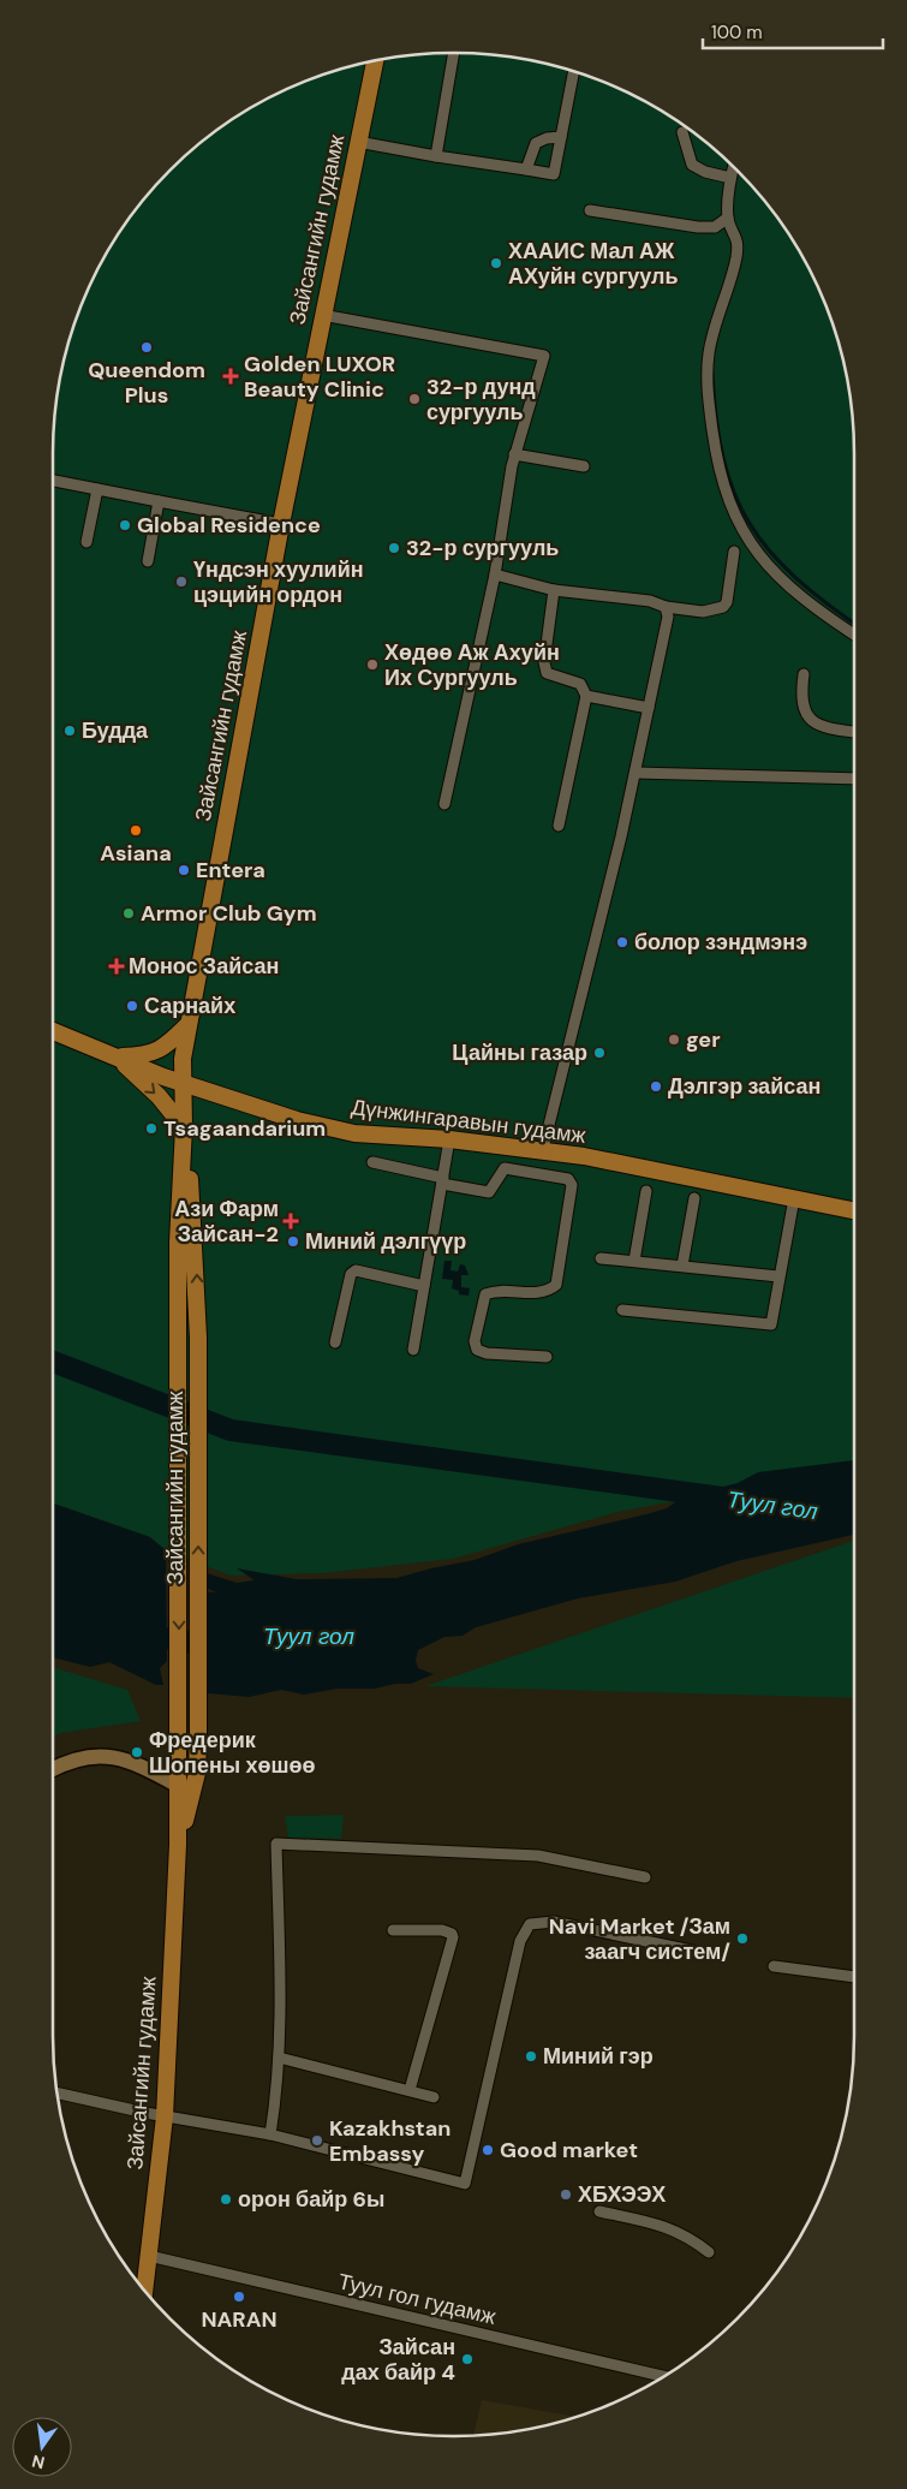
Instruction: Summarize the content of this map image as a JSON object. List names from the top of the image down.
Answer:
{
  "streets": {
    "main road": ["Зайсангийн гудамж", "Дүнжингаравын гудамж"],
    "street": ["Туул гол гудамж"]
  },
  "crossings": [
    ["Зайсангийн гудамж", "Дүнжингаравын гудамж"],
    ["Зайсангийн гудамж", "Туул гол гудамж"]
  ],
  "water": ["Туул гол"],
  "places": {
    "other": [
      "ХААИС Мал АЖ АХуйн сургууль",
      "Queendom Plus",
      "32-р дунд сургууль",
      "Global Residence",
      "32-р сургууль",
      "Үндсэн хуулийн цэцийн ордон",
      "Хөдөө Аж Ахуйн Их Сургууль",
      "Будда",
      "Asiana",
      "Entera",
      "Armor Club Gym",
      "болор зэндмэнэ",
      "Сарнайх",
      "ger",
      "Цайны газар",
      "Дэлгэр зайсан",
      "Tsagaandarium",
      "Миний дэлгүүр",
      "Фредерик Шопены хөшөө",
      "Navi Market /Зам заагч систем/",
      "Миний гэр",
      "Kazakhstan Embassy",
      "Good market",
      "ХБХЭЭХ",
      "орон байр 6ы",
      "NARAN",
      "Зайсан дах байр 4"
    ],
    "health": ["Golden LUXOR Beauty Clinic", "Монос Зайсан", "Ази Фарм Зайсан-2"]
  },
  "scale_bar": "100 m",
  "north": "bottom"
}
